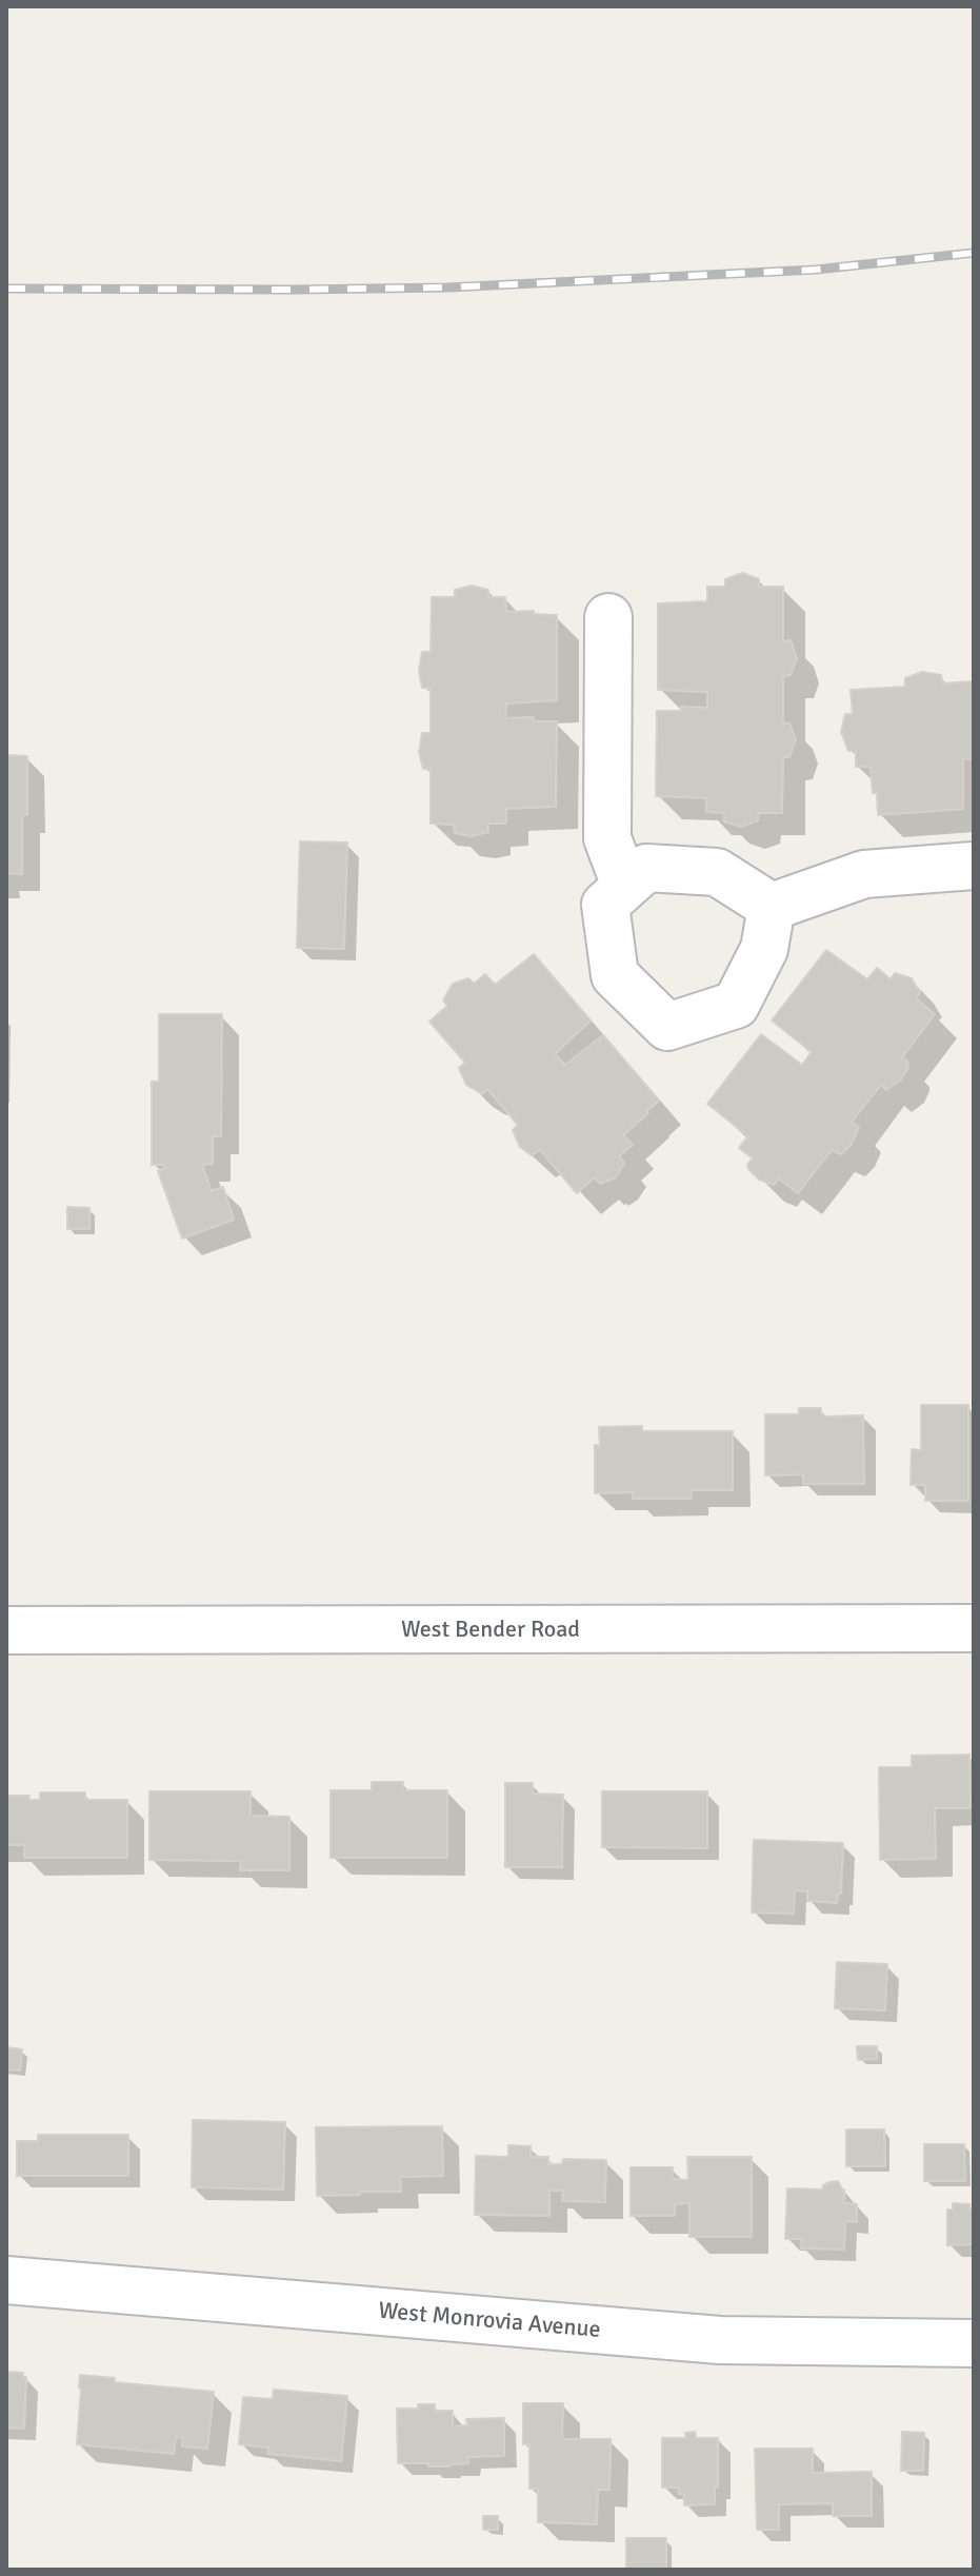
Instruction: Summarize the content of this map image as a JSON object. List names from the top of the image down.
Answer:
{
  "streets": {
    "street": ["West Bender Road", "West Monrovia Avenue"]
  }
}
